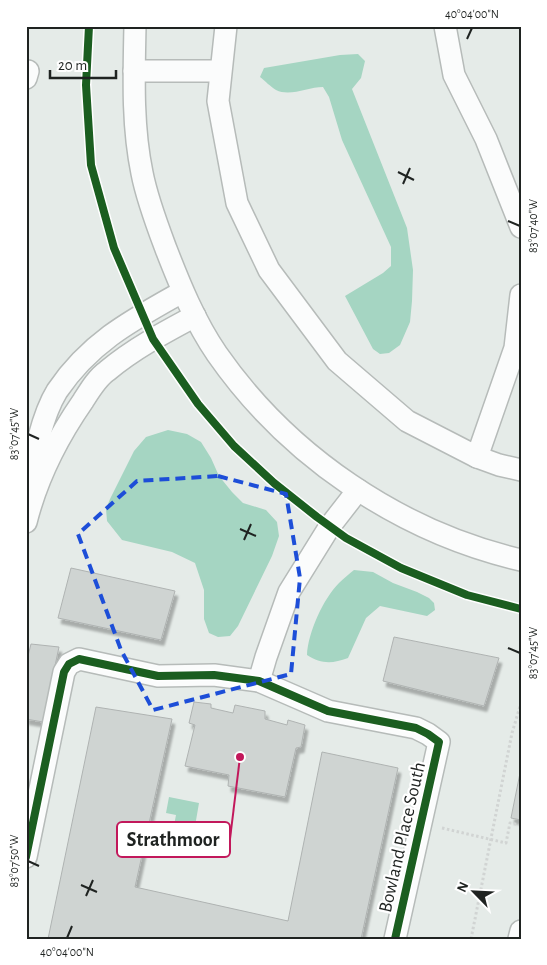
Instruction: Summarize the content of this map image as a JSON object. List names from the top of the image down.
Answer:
{
  "streets": {
    "street": ["Bowland Place South"]
  },
  "places": ["Strathmoor"],
  "scale_bar": "20 m",
  "north": "top left",
  "coordinates": [
    "40°04'00\"N",
    "83°07'40\"W",
    "83°07'45\"W",
    "83°07'50\"W"
  ]
}
